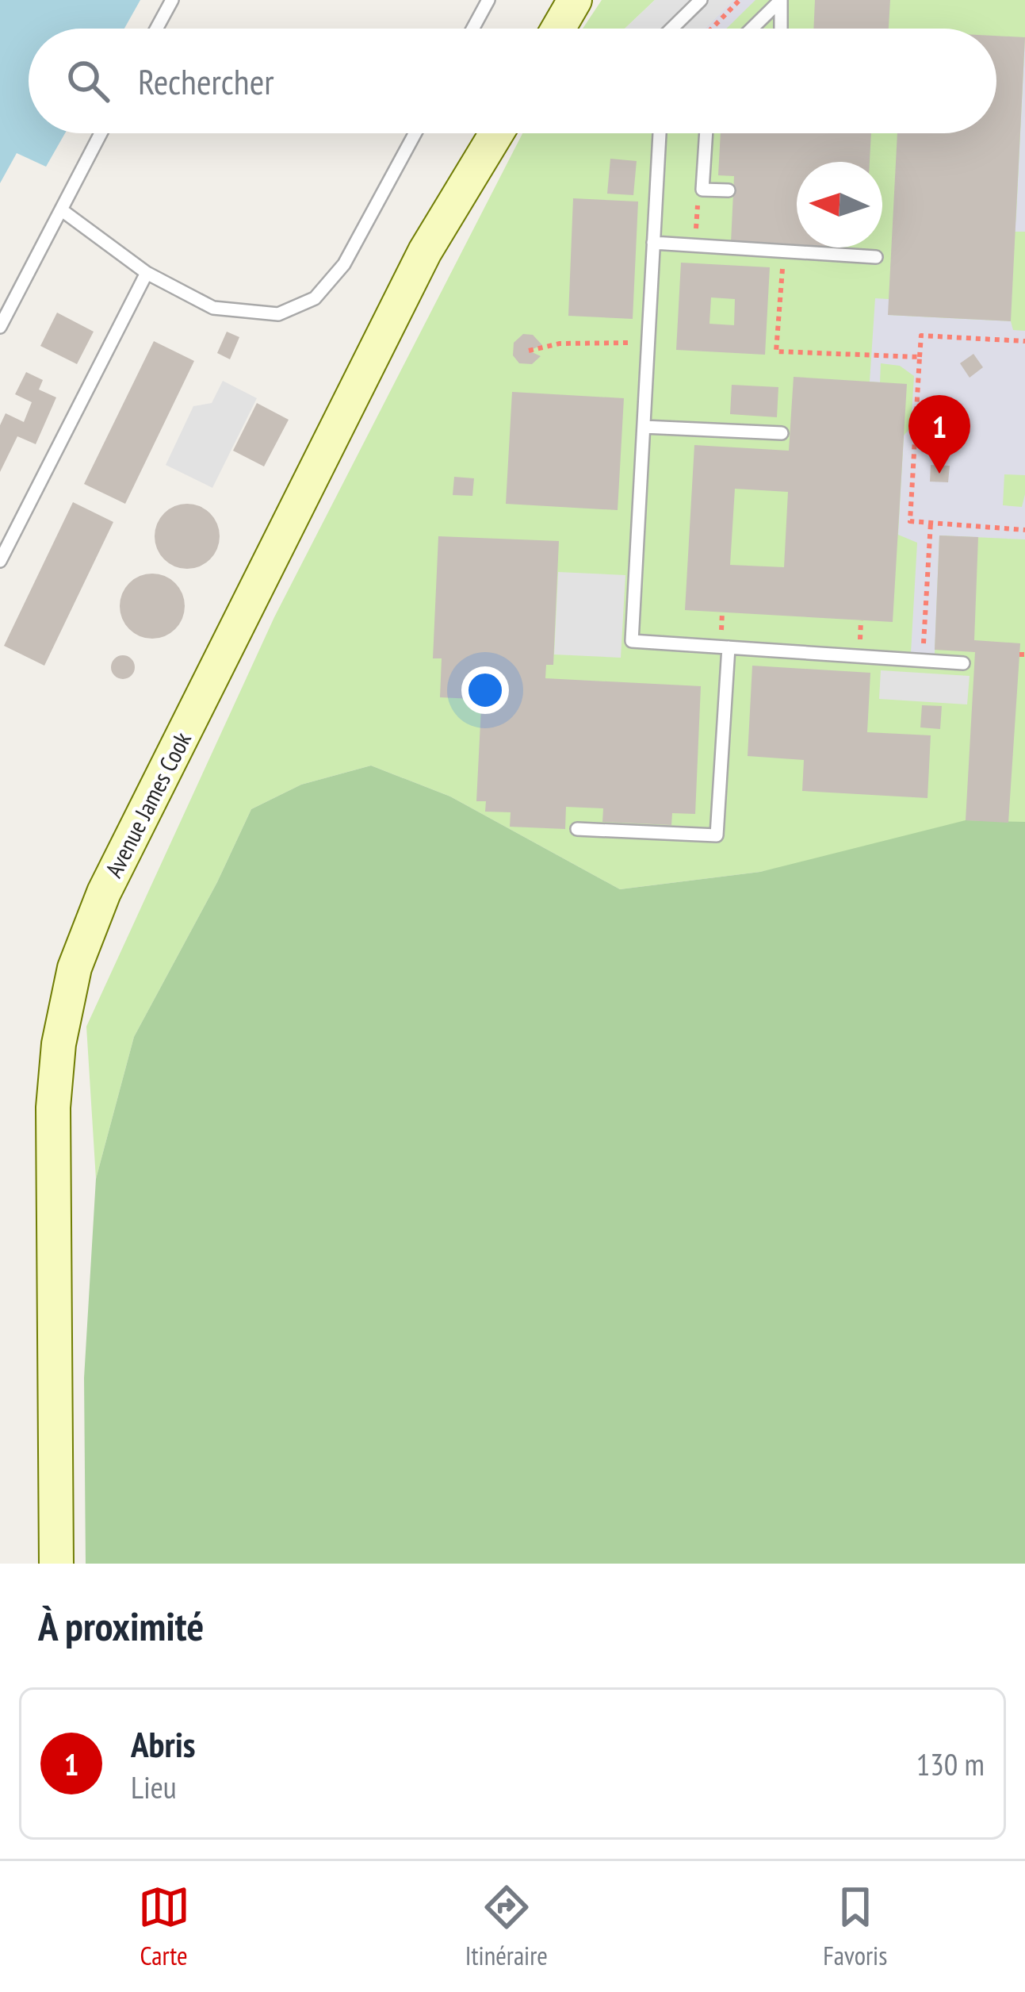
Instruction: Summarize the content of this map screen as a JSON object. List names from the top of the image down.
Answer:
{
  "streets": {
    "main road": ["Avenue James Cook"]
  },
  "north": "left",
  "page": {
    "search": "Rechercher",
    "pins": "1",
    "heading": "À proximité",
    "list": [
      {
        "mark": "1",
        "name": "Abris",
        "note": "Lieu",
        "value": "130 m"
      }
    ],
    "nav": ["Carte", "Itinéraire", "Favoris"]
  }
}
